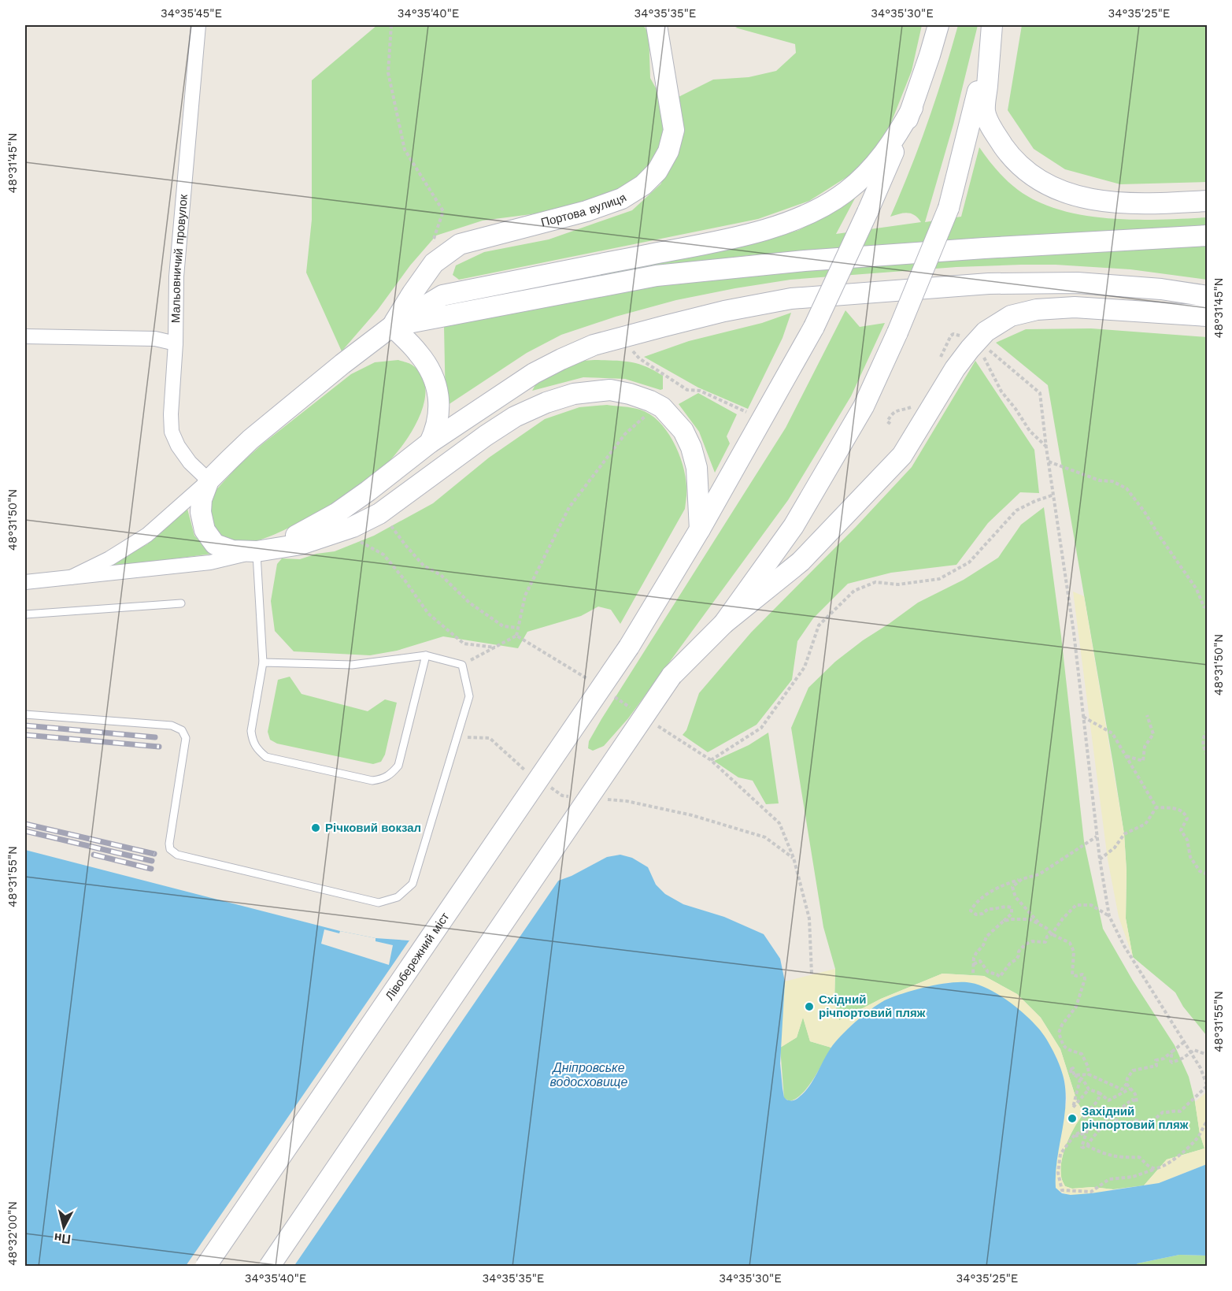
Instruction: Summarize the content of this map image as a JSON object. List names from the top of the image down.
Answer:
{
  "streets": {
    "main road": ["Портова вулиця", "Лівобережний міст"],
    "street": ["Мальовничий провулок"]
  },
  "water": ["Дніпровське водосховище"],
  "places": ["Річковий вокзал", "Східний річпортовий пляж", "Західний річпортовий пляж"],
  "north": "bottom",
  "coordinates": [
    "34°35'45\"E",
    "34°35'40\"E",
    "34°35'35\"E",
    "34°35'30\"E",
    "34°35'25\"E",
    "48°31'45\"N",
    "48°31'50\"N",
    "48°31'55\"N",
    "48°32'00\"N"
  ]
}
